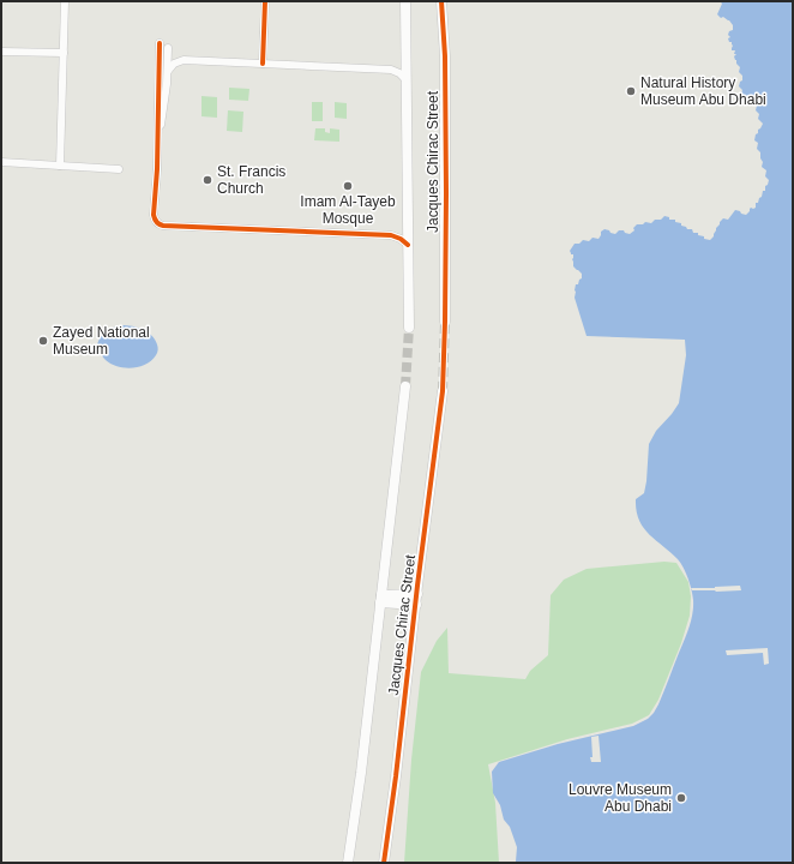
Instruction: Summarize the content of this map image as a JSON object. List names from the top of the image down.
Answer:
{
  "streets": {
    "street": ["Jacques Chirac Street"]
  },
  "places": [
    "Natural History Museum Abu Dhabi",
    "St. Francis Church",
    "Imam Al-Tayeb Mosque",
    "Zayed National Museum",
    "Louvre Museum Abu Dhabi"
  ]
}
